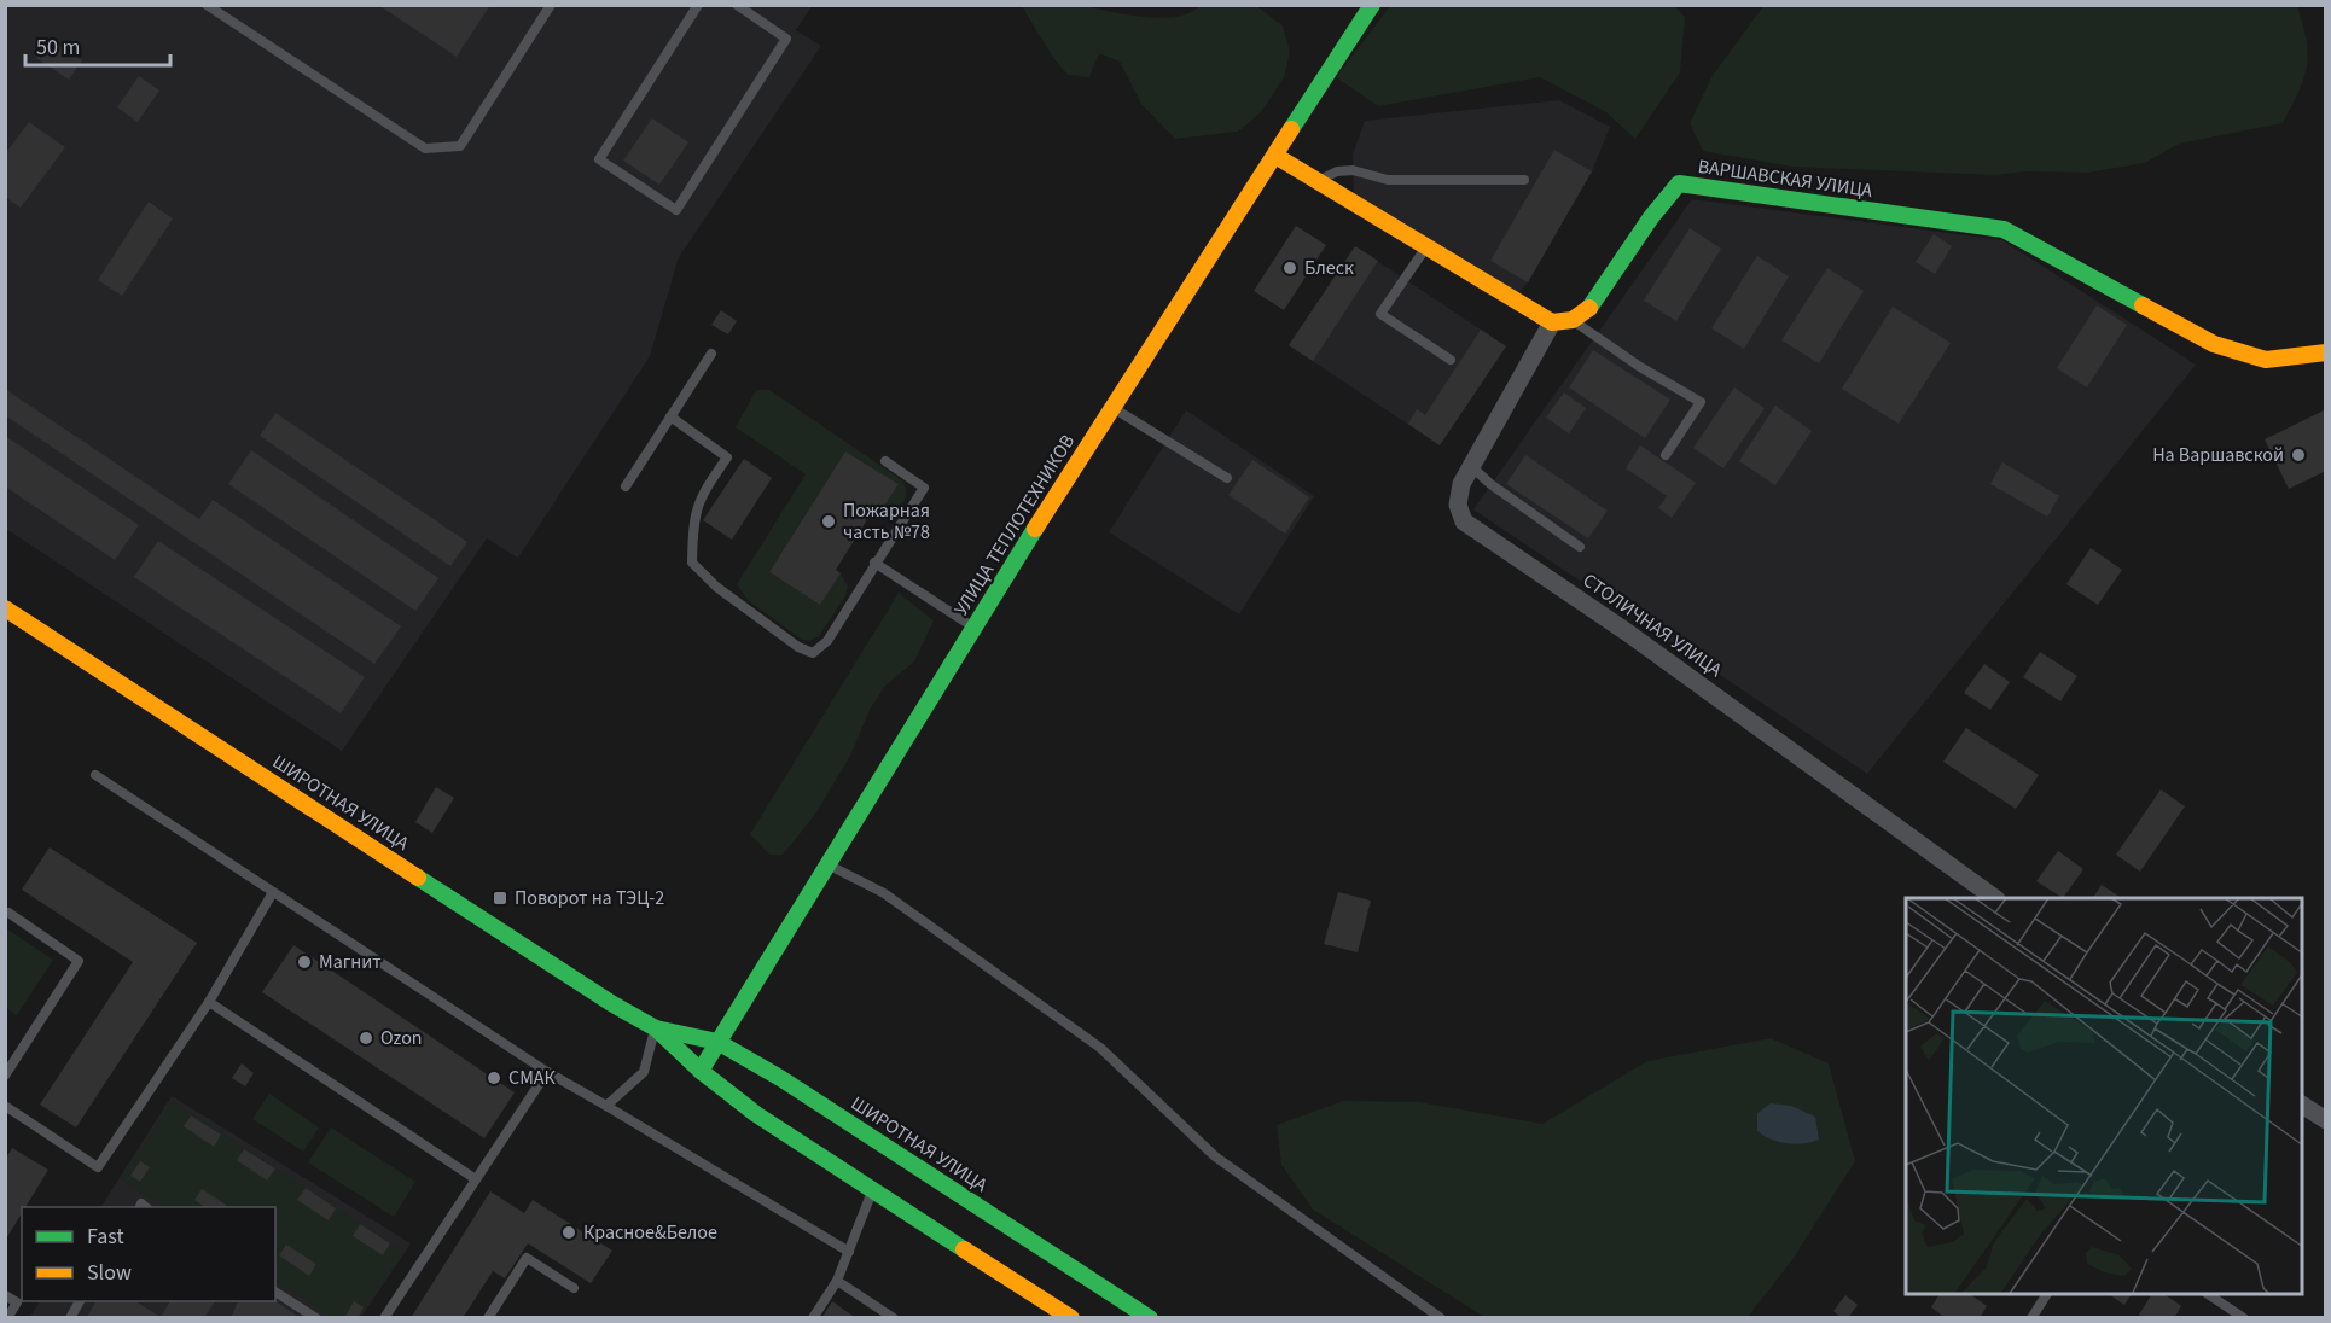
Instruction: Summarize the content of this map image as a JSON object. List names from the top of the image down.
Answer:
{
  "streets": {
    "main road": ["ВАРШАВСКАЯ УЛИЦА", "УЛИЦА ТЕПЛОТЕХНИКОВ", "ШИРОТНАЯ УЛИЦА"],
    "street": ["СТОЛИЧНАЯ УЛИЦА"]
  },
  "crossings": [
    ["УЛИЦА ТЕПЛОТЕХНИКОВ", "ШИРОТНАЯ УЛИЦА"]
  ],
  "places": {
    "other": [
      "Блеск",
      "На Варшавской",
      "Пожарная часть №78",
      "Магнит",
      "Ozon",
      "СМАК",
      "Красное&Белое"
    ],
    "transit": ["Поворот на ТЭЦ-2"]
  },
  "legend": ["Fast", "Slow"],
  "scale_bar": "50 m"
}
